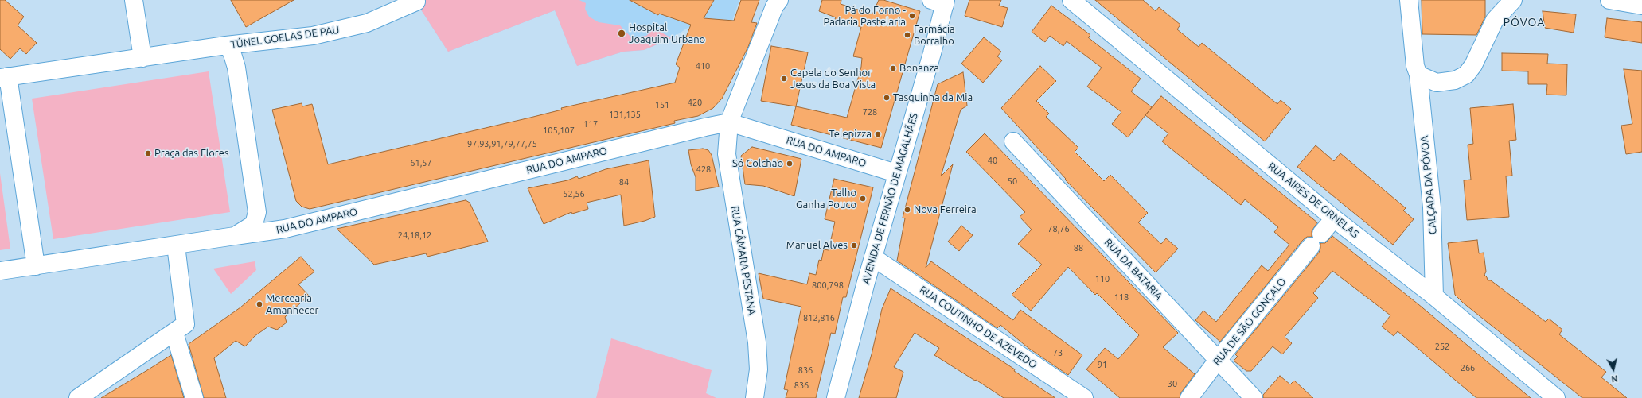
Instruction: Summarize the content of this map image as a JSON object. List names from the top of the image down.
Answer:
{
  "streets": {
    "street": [
      "TÚNEL GOELAS DE PAU",
      "RUA DO AMPARO",
      "CALÇADA DA PÓVOA",
      "AVENIDA DE FERNÃO DE MAGALHÃES",
      "RUA AIRES DE ORNELAS",
      "RUA CÂMARA PESTANA",
      "RUA DA BATARIA",
      "RUA DE SÃO GONÇALO",
      "RUA COUTINHO DE AZEVEDO"
    ]
  },
  "crossings": [
    ["RUA DO AMPARO", "AVENIDA DE FERNÃO DE MAGALHÃES"],
    ["RUA DO AMPARO", "RUA CÂMARA PESTANA"],
    ["CALÇADA DA PÓVOA", "RUA AIRES DE ORNELAS"],
    ["AVENIDA DE FERNÃO DE MAGALHÃES", "RUA COUTINHO DE AZEVEDO"],
    ["RUA AIRES DE ORNELAS", "RUA DE SÃO GONÇALO"],
    ["RUA DA BATARIA", "RUA DE SÃO GONÇALO"]
  ],
  "districts": ["PÓVOA"],
  "places": [
    "Pá do Forno - Padaria Pastelaria",
    "Hospital Joaquim Urbano",
    "Farmácia Borralho",
    "Bonanza",
    "Capela do Senhor Jesus da Boa Vista",
    "Tasquinha da Mia",
    "Telepizza",
    "Praça das Flores",
    "Só Colchão",
    "Talho Ganha Pouco",
    "Nova Ferreira",
    "Manuel Alves",
    "Mercearia Amanhecer"
  ],
  "house_numbers": [
    "410",
    "420",
    "151",
    "728",
    "131,135",
    "117",
    "105,107",
    "97,93,91,79,77,75",
    "40",
    "61,57",
    "428",
    "50",
    "84",
    "52,56",
    "78,76",
    "24,18,12",
    "88",
    "110",
    "800,798",
    "118",
    "812,816",
    "252",
    "73",
    "91",
    "266",
    "836",
    "30",
    "836"
  ],
  "north": "bottom"
}
